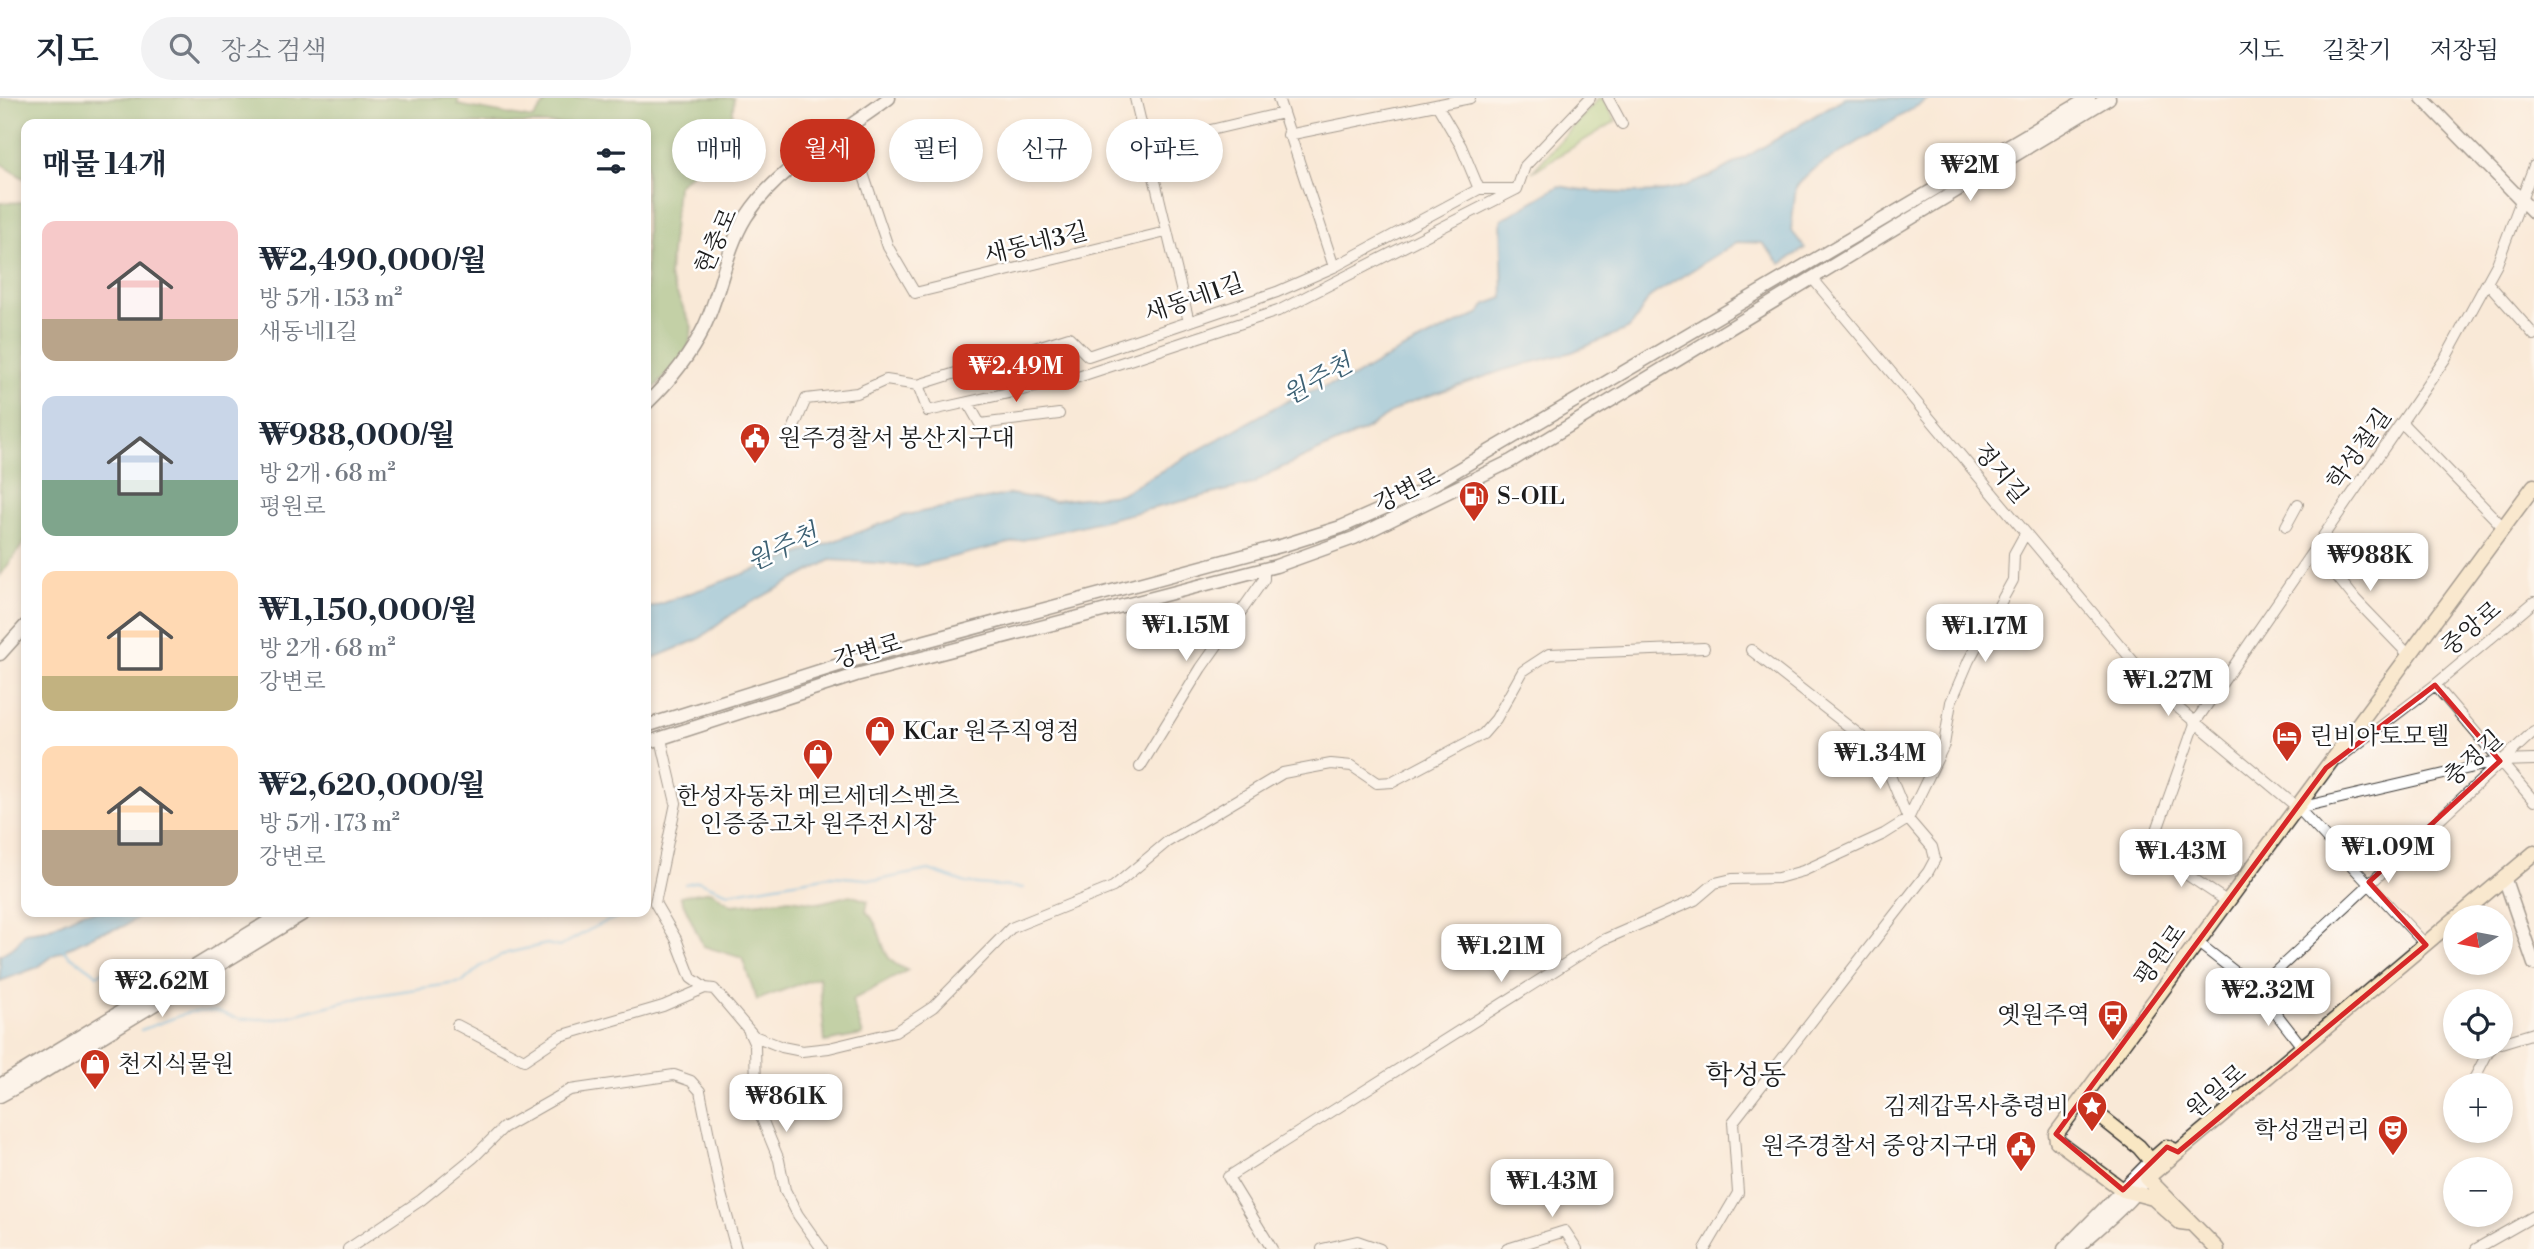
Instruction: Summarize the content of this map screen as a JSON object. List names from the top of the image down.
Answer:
{
  "streets": {
    "main road": ["평원로", "원일로"],
    "street": [
      "현충로",
      "새동네3길",
      "새동네1길",
      "학성철길",
      "정지길",
      "강변로",
      "중앙로",
      "충정길"
    ]
  },
  "crossings": [
    ["학성철길", "정지길"],
    ["학성철길", "평원로"],
    ["정지길", "강변로"],
    ["정지길", "충정길"],
    ["정지길", "평원로"],
    ["정지길", "원일로"],
    ["중앙로", "충정길"],
    ["중앙로", "평원로"],
    ["평원로", "원일로"]
  ],
  "districts": ["학성동"],
  "water": ["원주천"],
  "places": {
    "public building": ["원주경찰서 봉산지구대", "원주경찰서 중앙지구대"],
    "fuel station": ["S-OIL"],
    "shop": ["KCar 원주직영점", "한성자동차 메르세데스벤츠 인증중고차 원주전시장", "천지식물원"],
    "hotel": ["린비아토모텔"],
    "bus stop": ["옛원주역"],
    "place": ["김제갑목사충령비"],
    "theatre": ["학성갤러리"]
  },
  "north": "left",
  "page": {
    "header": "지도",
    "search": "장소 검색",
    "nav": ["지도", "길찾기", "저장됨"],
    "chip": [
      "매매",
      "월세",
      "필터",
      "신규",
      "아파트"
    ],
    "heading": "매물 14개",
    "price": [
      "₩2M",
      "₩2.49M",
      "₩988K",
      "₩1.15M",
      "₩1.17M",
      "₩1.27M",
      "₩1.34M",
      "₩1.09M",
      "₩1.43M",
      "₩1.21M",
      "₩2.62M",
      "₩2.32M",
      "₩861K",
      "₩1.43M"
    ],
    "list": [
      {
        "name": "₩2,490,000/월",
        "note": "방 5개 · 153 m² · 새동네1길"
      },
      {
        "name": "₩988,000/월",
        "note": "방 2개 · 68 m² · 평원로"
      },
      {
        "name": "₩1,150,000/월",
        "note": "방 2개 · 68 m² · 강변로"
      },
      {
        "name": "₩2,620,000/월",
        "note": "방 5개 · 173 m² · 강변로"
      }
    ],
    "map_buttons": ["+", "−"]
  }
}
